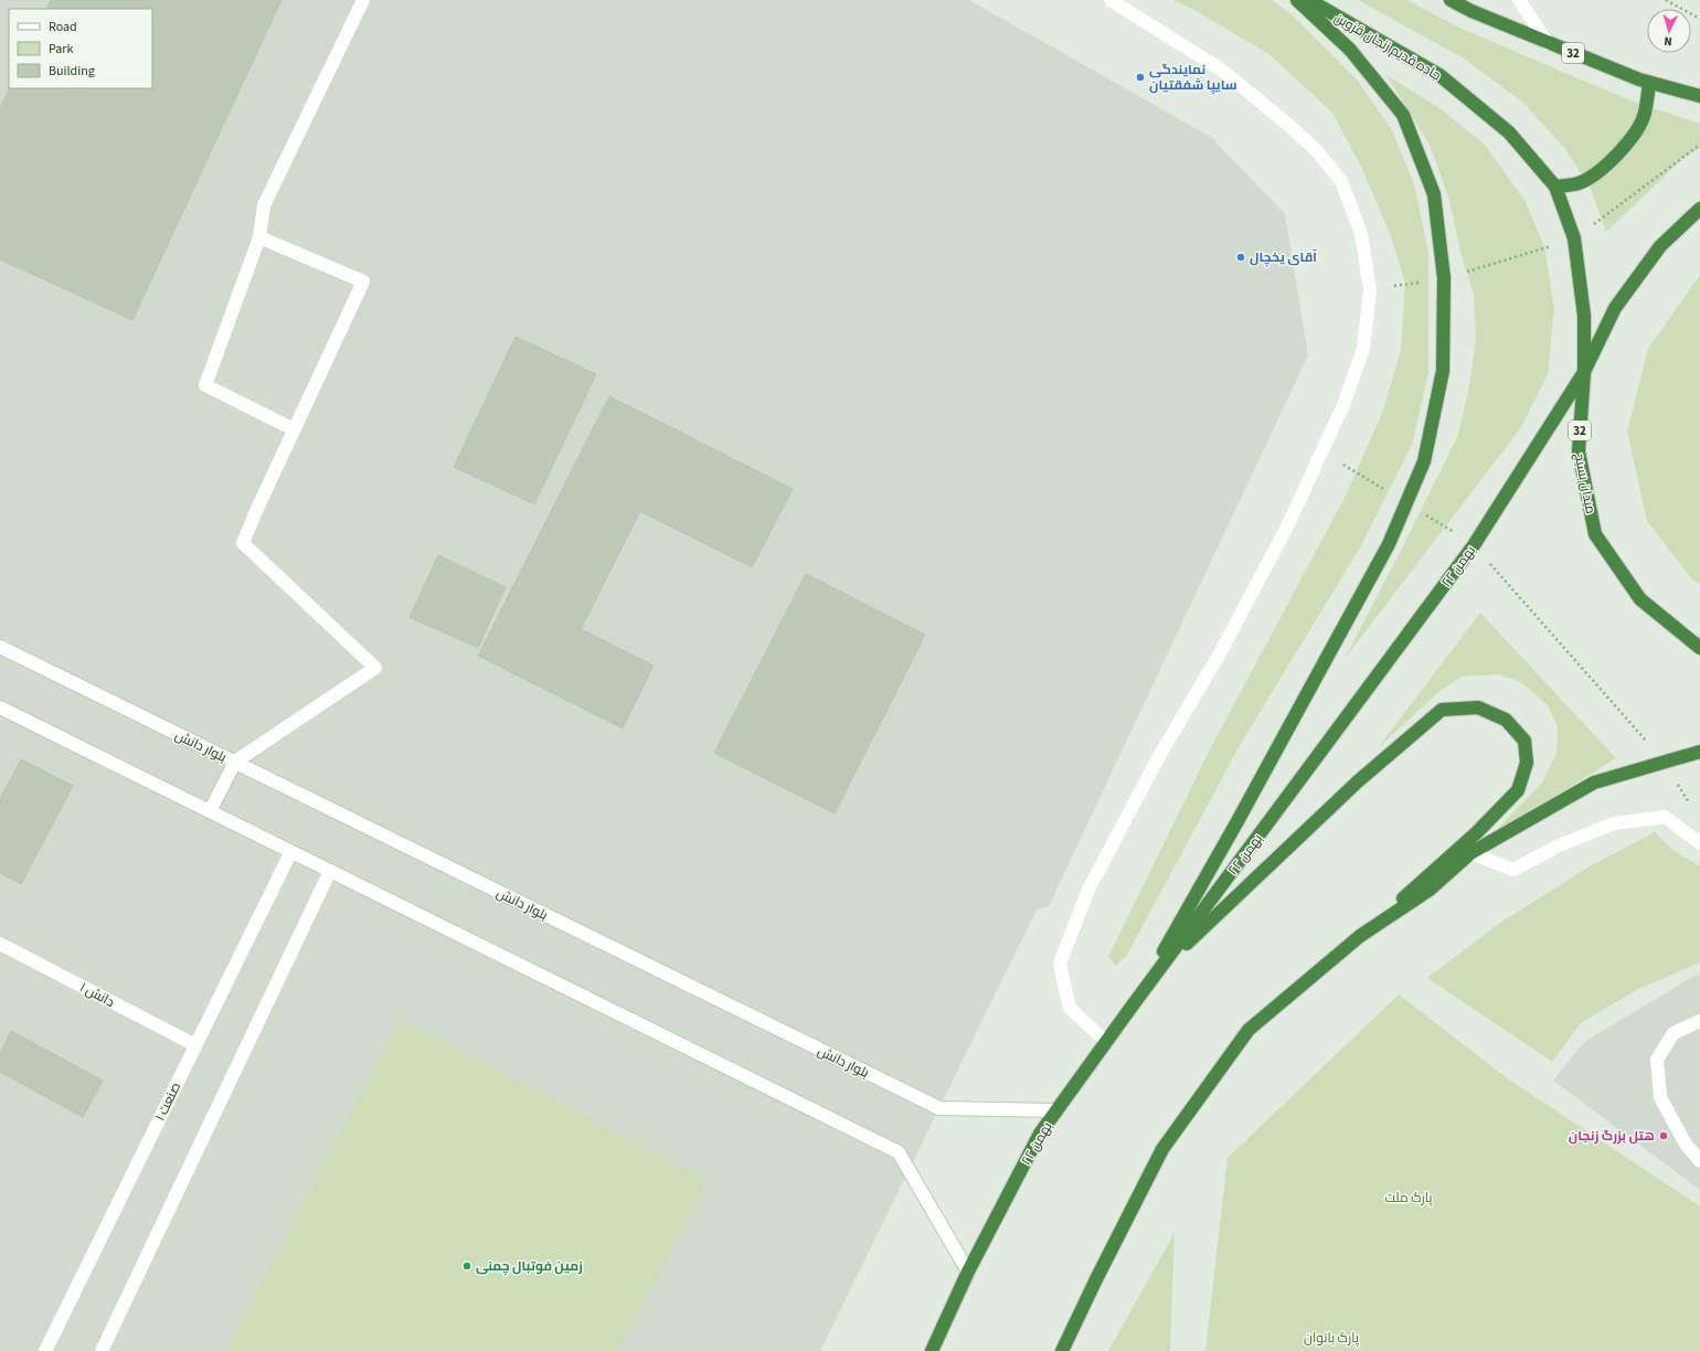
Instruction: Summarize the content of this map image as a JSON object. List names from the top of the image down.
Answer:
{
  "streets": {
    "highway": [
      "جاده قدیم زنجان قزوین",
      "32",
      "میدان بسیج",
      "۲۲ بهمن"
    ],
    "street": ["بلوار دانش", "دانش ۱", "صنعت ۱"]
  },
  "crossings": [
    ["جاده قدیم زنجان قزوین", "میدان بسیج"],
    ["جاده قدیم زنجان قزوین", "۲۲ بهمن"],
    ["میدان بسیج", "۲۲ بهمن"],
    ["۲۲ بهمن", "بلوار دانش"],
    ["دانش ۱", "صنعت ۱"]
  ],
  "parks": ["پارک ملت", "پارک بانوان"],
  "places": [
    "نمایندگی سایپا شفقتیان",
    "آقای یخچال",
    "هتل بزرگ زنجان",
    "زمین فوتبال چمنی"
  ],
  "legend": ["Road", "Park", "Building"],
  "north": "bottom"
}
